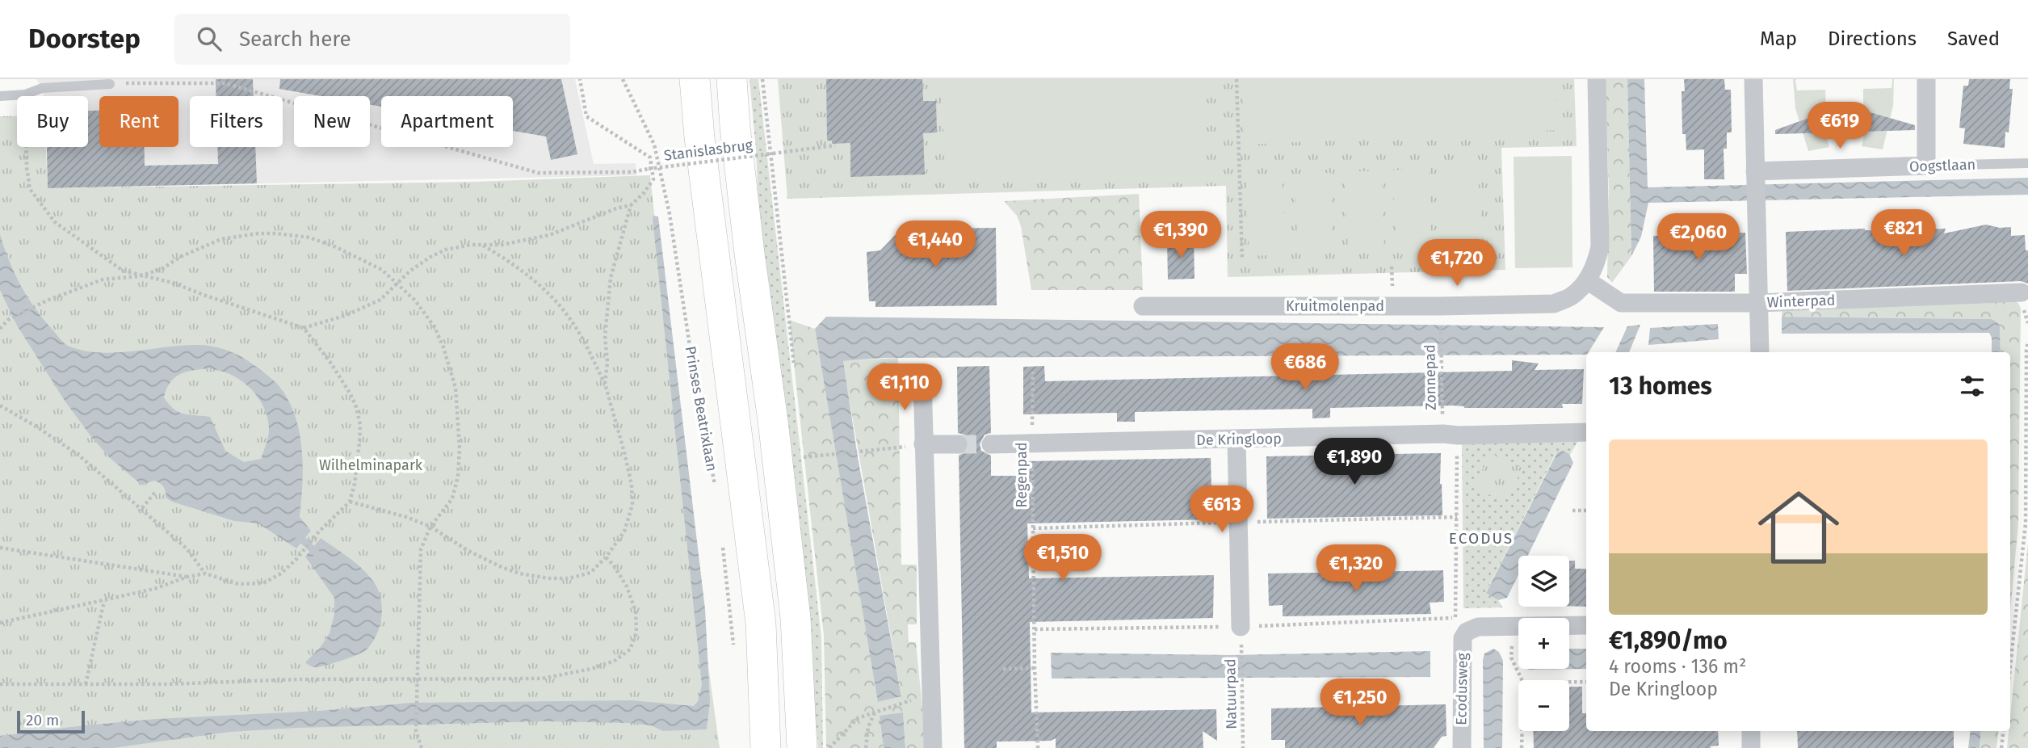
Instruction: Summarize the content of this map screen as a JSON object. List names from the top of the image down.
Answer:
{
  "streets": {
    "main road": ["Prinses Beatrixlaan"],
    "street": [
      "Oogstlaan",
      "Winterpad",
      "Kruitmolenpad",
      "De Kringloop",
      "Ecodusweg"
    ],
    "path": [
      "Stanislasbrug",
      "Zonnepad",
      "Regenpad",
      "Natuurpad"
    ]
  },
  "crossings": [
    ["Winterpad", "Kruitmolenpad"],
    ["Zonnepad", "De Kringloop"],
    ["Zonnepad", "Ecodusweg"],
    ["De Kringloop", "Regenpad"]
  ],
  "districts": ["ECODUS"],
  "parks": ["Wilhelminapark"],
  "scale_bar": "20 m",
  "page": {
    "header": "Doorstep",
    "search": "Search here",
    "nav": ["Map", "Directions", "Saved"],
    "chip": [
      "Buy",
      "Rent",
      "Filters",
      "New",
      "Apartment"
    ],
    "price": [
      "€619",
      "€821",
      "€1,390",
      "€2,060",
      "€1,440",
      "€1,720",
      "€686",
      "€1,110",
      "€1,890",
      "€613",
      "€1,510",
      "€1,320",
      "€1,250"
    ],
    "heading": "13 homes",
    "list": [
      {
        "name": "€1,890/mo",
        "note": "4 rooms · 136 m² · De Kringloop"
      }
    ],
    "map_buttons": ["+", "−"],
    "scale": "20 m"
  }
}
